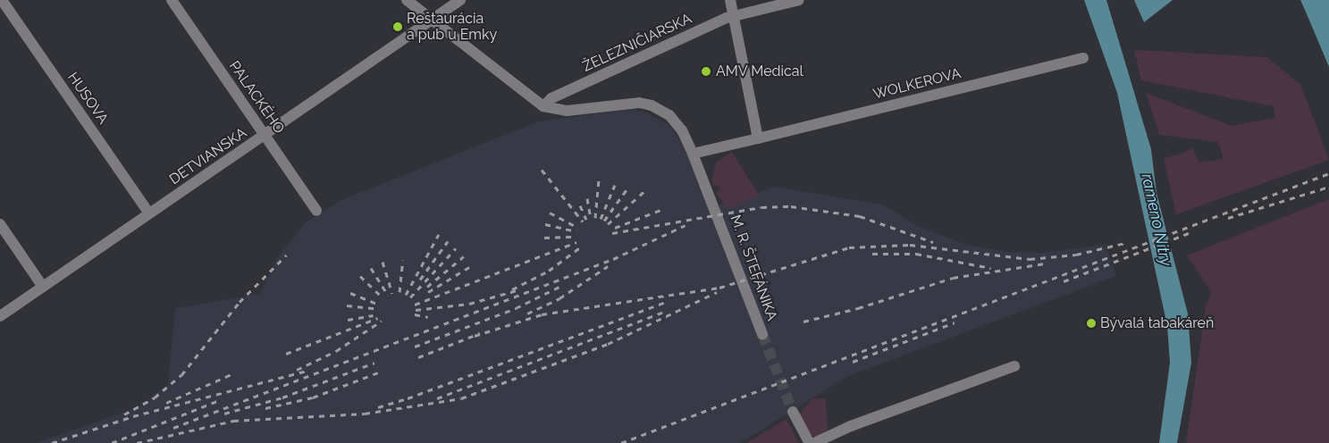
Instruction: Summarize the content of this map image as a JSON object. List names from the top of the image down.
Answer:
{
  "streets": {
    "street": [
      "ŽELEZNIČIARSKA",
      "WOLKEROVA",
      "PALACKÉHO",
      "HUSOVA",
      "DETVIANSKA",
      "M. R. ŠTEFÁNIKA"
    ]
  },
  "crossings": [
    ["ŽELEZNIČIARSKA", "M. R. ŠTEFÁNIKA"],
    ["WOLKEROVA", "M. R. ŠTEFÁNIKA"],
    ["PALACKÉHO", "DETVIANSKA"],
    ["HUSOVA", "DETVIANSKA"]
  ],
  "water": ["rameno Nitry"],
  "places": ["Reštaurácia a pub u Emky", "AMV Medical", "Bývalá tabakáreň"]
}
